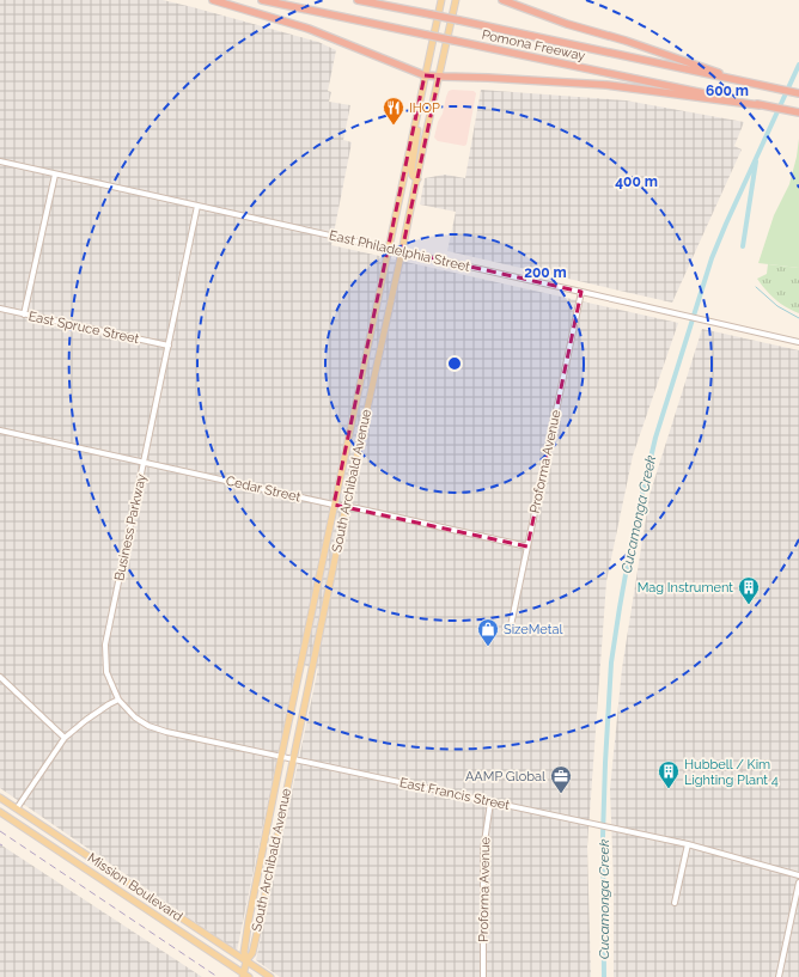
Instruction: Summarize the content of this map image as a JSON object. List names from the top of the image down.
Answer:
{
  "streets": {
    "highway": ["Pomona Freeway"],
    "main road": ["South Archibald Avenue", "Mission Boulevard"],
    "street": [
      "East Philadelphia Street",
      "East Spruce Street",
      "Proforma Avenue",
      "Cedar Street",
      "Business Parkway",
      "East Francis Street"
    ]
  },
  "crossings": [
    ["East Philadelphia Street", "Proforma Avenue"],
    ["East Philadelphia Street", "South Archibald Avenue"],
    ["East Philadelphia Street", "Business Parkway"],
    ["East Spruce Street", "Business Parkway"],
    ["Proforma Avenue", "Cedar Street"],
    ["Proforma Avenue", "East Francis Street"],
    ["South Archibald Avenue", "Cedar Street"],
    ["South Archibald Avenue", "East Francis Street"],
    ["South Archibald Avenue", "Mission Boulevard"],
    ["Cedar Street", "Business Parkway"],
    ["Business Parkway", "East Francis Street"]
  ],
  "water": ["Cucamonga Creek"],
  "places": {
    "restaurant": ["IHOP"],
    "building": ["Mag Instrument", "Hubbell / Kim Lighting Plant 4"],
    "shop": ["SizeMetal"],
    "office": ["AAMP Global"]
  },
  "rings": ["600 m", "400 m", "200 m"]
}
